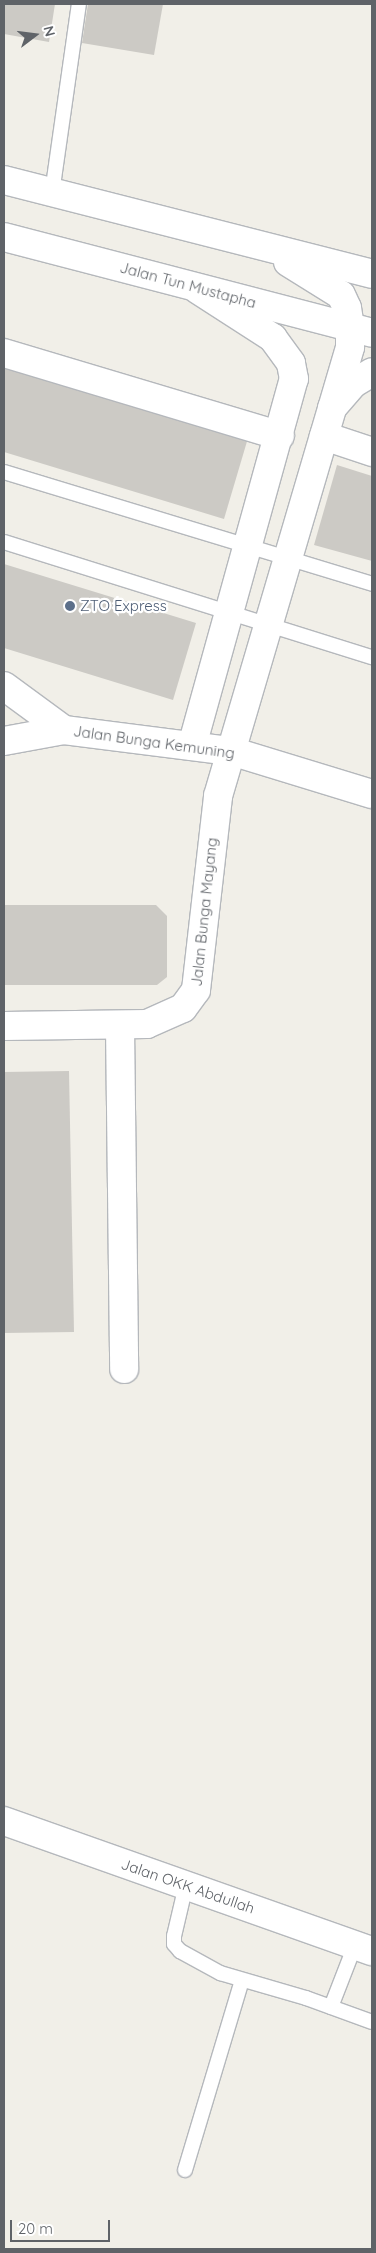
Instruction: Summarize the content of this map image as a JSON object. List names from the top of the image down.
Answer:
{
  "streets": {
    "street": [
      "Jalan Tun Mustapha",
      "Jalan Bunga Kemuning",
      "Jalan Bunga Mayang",
      "Jalan OKK Abdullah"
    ]
  },
  "crossings": [
    ["Jalan Tun Mustapha", "Jalan Bunga Mayang"],
    ["Jalan Bunga Kemuning", "Jalan Bunga Mayang"]
  ],
  "places": ["ZTO Express"],
  "scale_bar": "20 m",
  "north": "right"
}
